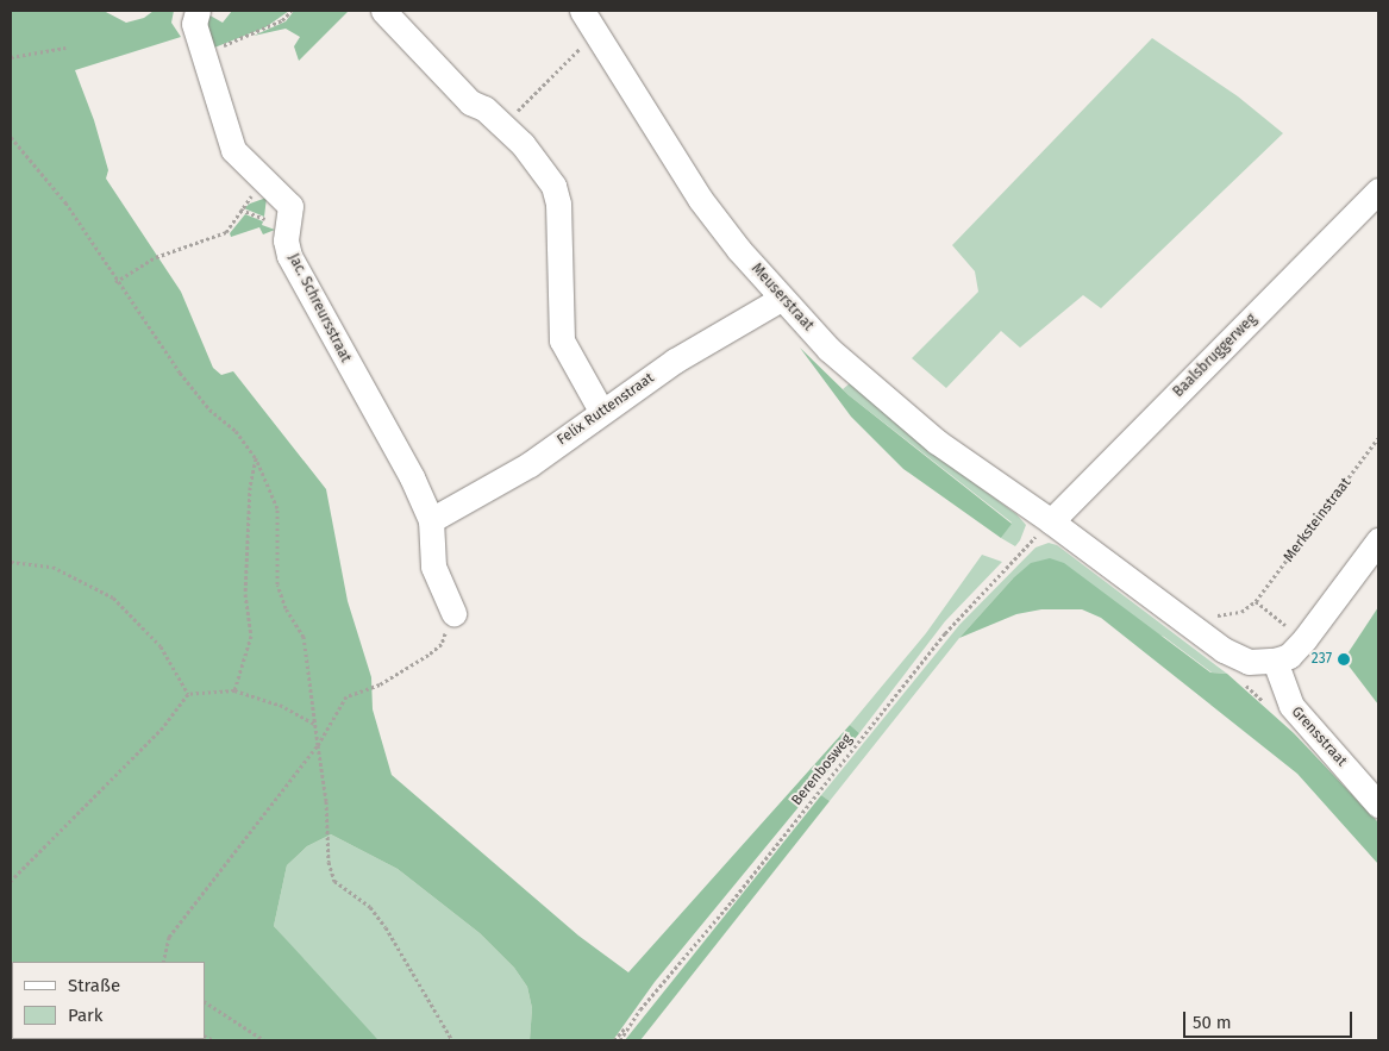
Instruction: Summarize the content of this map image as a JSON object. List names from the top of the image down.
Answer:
{
  "streets": {
    "street": [
      "Meuserstraat",
      "Jac. Schreursstraat",
      "Baalsbruggerweg",
      "Felix Ruttenstraat",
      "Grensstraat"
    ],
    "path": ["Merksteinstraat", "Berenbosweg"]
  },
  "crossings": [
    ["Meuserstraat", "Baalsbruggerweg"],
    ["Meuserstraat", "Felix Ruttenstraat"],
    ["Meuserstraat", "Berenbosweg"],
    ["Jac. Schreursstraat", "Felix Ruttenstraat"],
    ["Baalsbruggerweg", "Berenbosweg"]
  ],
  "places": ["237"],
  "legend": ["Straße", "Park"],
  "scale_bar": "50 m"
}
